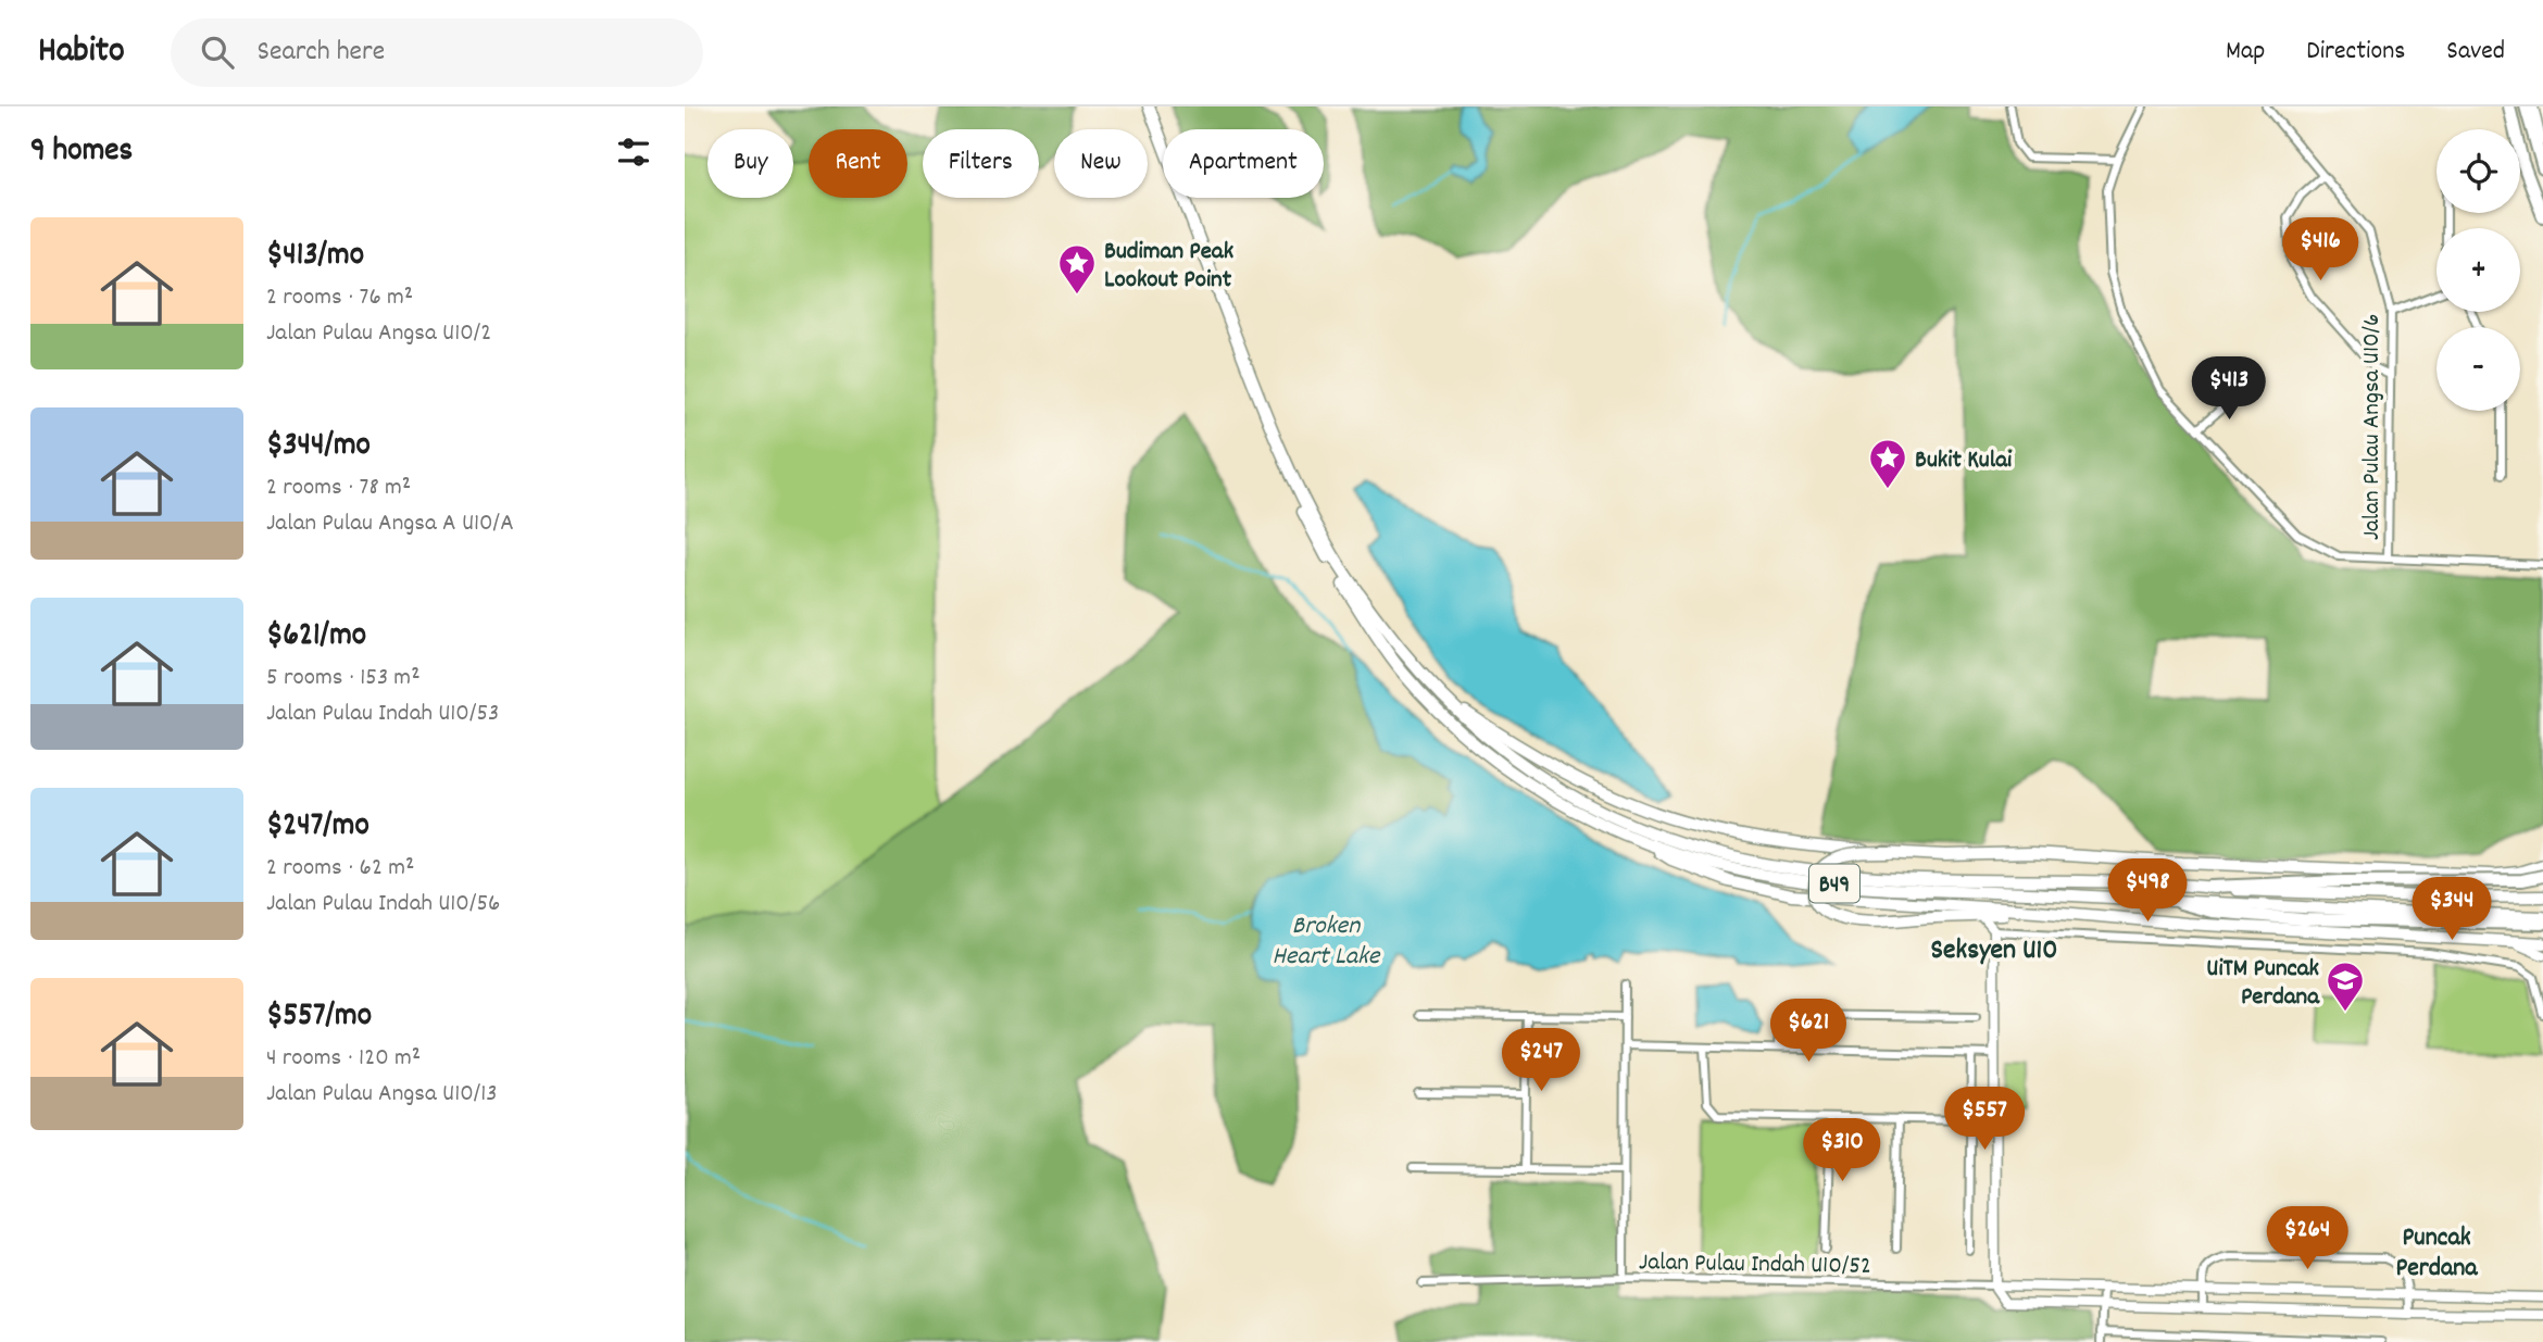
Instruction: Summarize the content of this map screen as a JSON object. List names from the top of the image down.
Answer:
{
  "streets": {
    "main road": ["B49"],
    "street": ["Jalan Pulau Angsa U10/6", "Jalan Pulau Indah U10/52"]
  },
  "districts": ["Seksyen U10", "Puncak Perdana"],
  "water": ["Broken Heart Lake"],
  "places": {
    "place": ["Budiman Peak Lookout Point", "Bukit Kulai"],
    "school or university": ["UiTM Puncak Perdana"]
  },
  "page": {
    "header": "Habito",
    "search": "Search here",
    "nav": ["Map", "Directions", "Saved"],
    "heading": "9 homes",
    "map_buttons": ["+", "−"],
    "chip": [
      "Buy",
      "Rent",
      "Filters",
      "New",
      "Apartment"
    ],
    "list": [
      {
        "name": "$413/mo",
        "note": "2 rooms · 76 m² · Jalan Pulau Angsa U10/2"
      },
      {
        "name": "$344/mo",
        "note": "2 rooms · 78 m² · Jalan Pulau Angsa A U10/A"
      },
      {
        "name": "$621/mo",
        "note": "5 rooms · 153 m² · Jalan Pulau Indah U10/53"
      },
      {
        "name": "$247/mo",
        "note": "2 rooms · 62 m² · Jalan Pulau Indah U10/56"
      },
      {
        "name": "$557/mo",
        "note": "4 rooms · 120 m² · Jalan Pulau Angsa U10/13"
      }
    ],
    "price": [
      "$416",
      "$413",
      "$498",
      "$344",
      "$621",
      "$247",
      "$557",
      "$310",
      "$264"
    ]
  }
}
